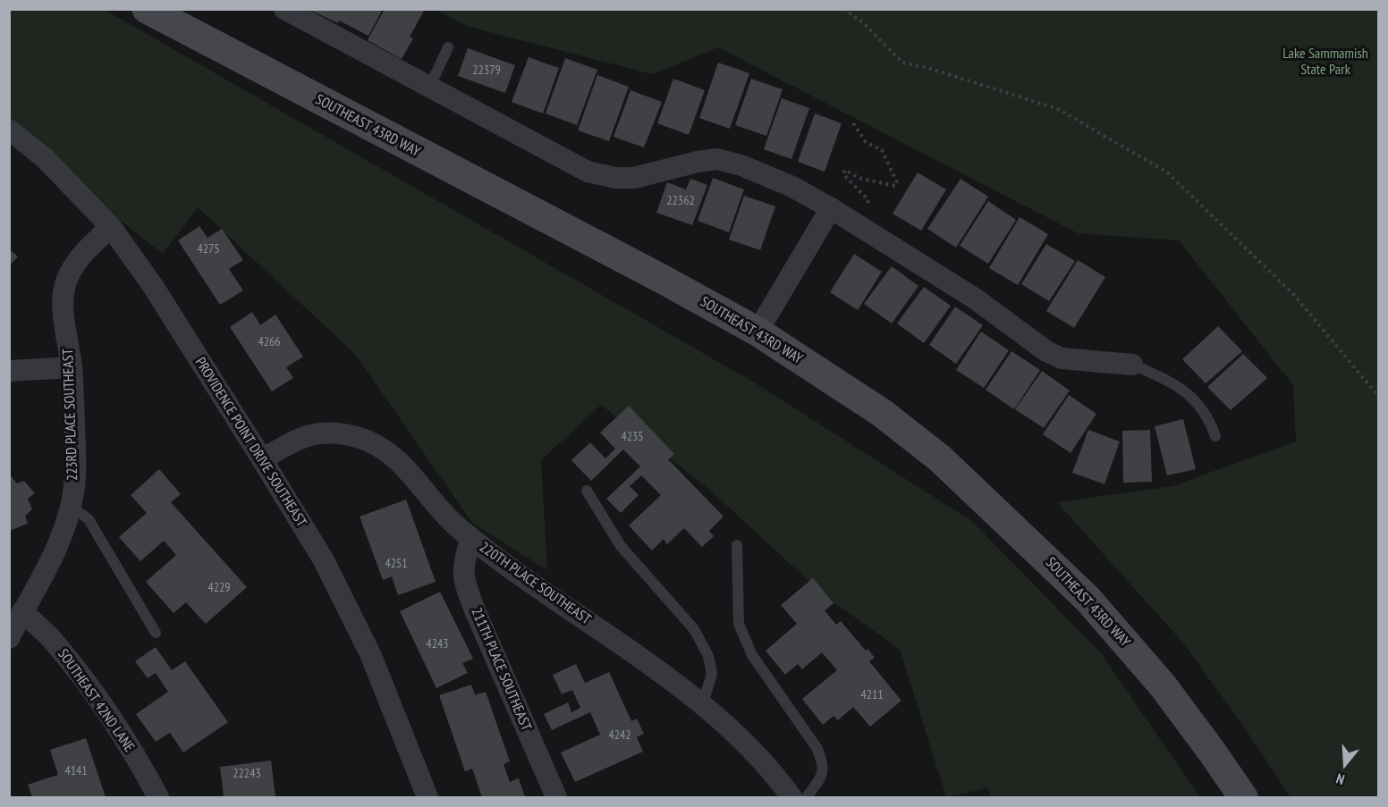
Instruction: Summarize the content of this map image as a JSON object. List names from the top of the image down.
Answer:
{
  "streets": {
    "main road": ["SOUTHEAST 43RD WAY"],
    "street": [
      "223RD PLACE SOUTHEAST",
      "PROVIDENCE POINT DRIVE SOUTHEAST",
      "220TH PLACE SOUTHEAST",
      "211TH PLACE SOUTHEAST",
      "SOUTHEAST 42ND LANE"
    ]
  },
  "crossings": [
    ["223RD PLACE SOUTHEAST", "PROVIDENCE POINT DRIVE SOUTHEAST"],
    ["223RD PLACE SOUTHEAST", "SOUTHEAST 42ND LANE"],
    ["PROVIDENCE POINT DRIVE SOUTHEAST", "220TH PLACE SOUTHEAST"],
    ["220TH PLACE SOUTHEAST", "211TH PLACE SOUTHEAST"]
  ],
  "parks": ["Lake Sammamish State Park"],
  "house_numbers": [
    "22379",
    "22362",
    "4275",
    "4266",
    "4235",
    "4251",
    "4229",
    "4243",
    "4211",
    "4242",
    "4141",
    "22243"
  ],
  "north": "bottom"
}
